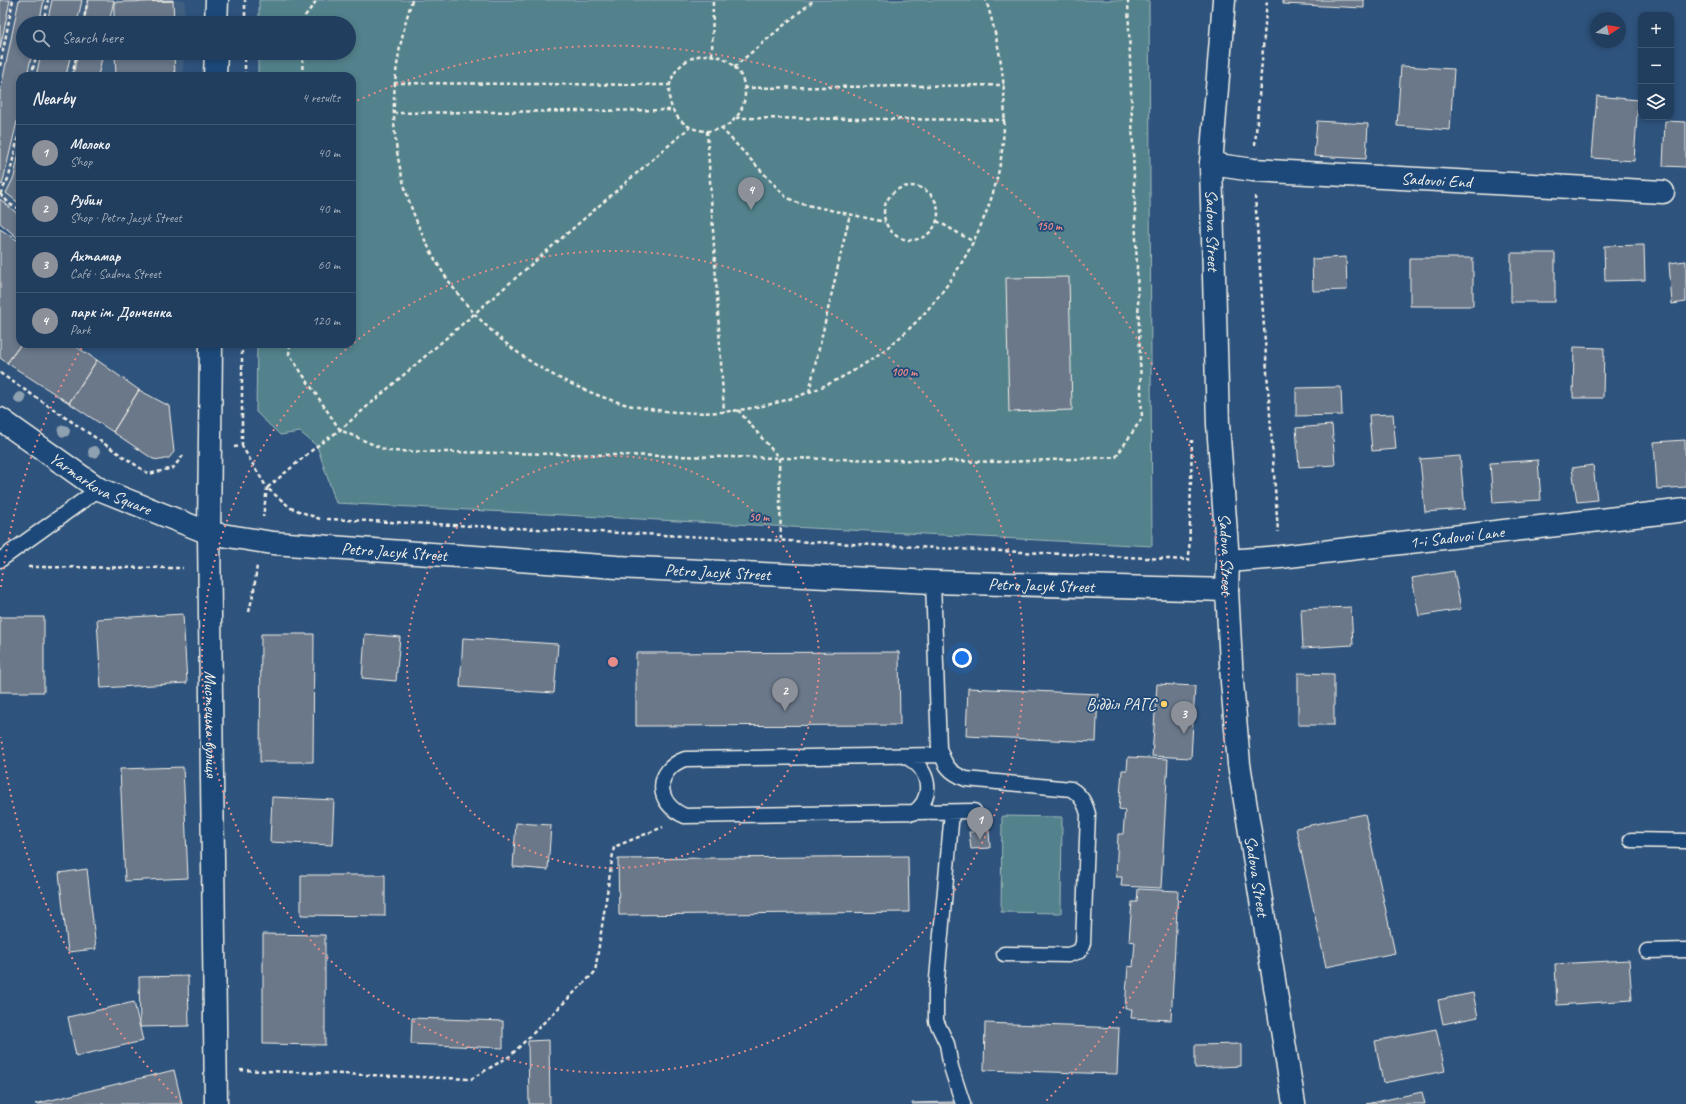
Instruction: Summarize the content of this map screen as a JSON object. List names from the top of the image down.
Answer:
{
  "streets": {
    "street": [
      "Sadovoi End",
      "Sadova Street",
      "Yarmarkova Square",
      "1-i Sadovoi Lane",
      "Petro Jacyk Street",
      "Мистецька вулиця"
    ]
  },
  "crossings": [
    ["Sadovoi End", "Sadova Street"],
    ["Sadova Street", "1-i Sadovoi Lane"],
    ["Sadova Street", "Petro Jacyk Street"],
    ["Yarmarkova Square", "Petro Jacyk Street"],
    ["Yarmarkova Square", "Мистецька вулиця"],
    ["Petro Jacyk Street", "Мистецька вулиця"]
  ],
  "places": ["Відділ РАГС"],
  "north": "right",
  "page": {
    "map_buttons": ["+", "−"],
    "search": "Search here",
    "heading": ["Nearby", "4 results"],
    "list": [
      {
        "mark": "1",
        "name": "Молоко",
        "note": "Shop",
        "value": "40 m"
      },
      {
        "mark": "2",
        "name": "Рубин",
        "note": "Shop · Petro Jacyk Street",
        "value": "40 m"
      },
      {
        "mark": "3",
        "name": "Ахтамар",
        "note": "Café · Sadova Street",
        "value": "60 m"
      },
      {
        "mark": "4",
        "name": "парк ім. Донченка",
        "note": "Park",
        "value": "120 m"
      }
    ],
    "pins": [
      "4",
      "2",
      "3",
      "1"
    ]
  },
  "rings": ["150 m", "100 m", "50 m"]
}
